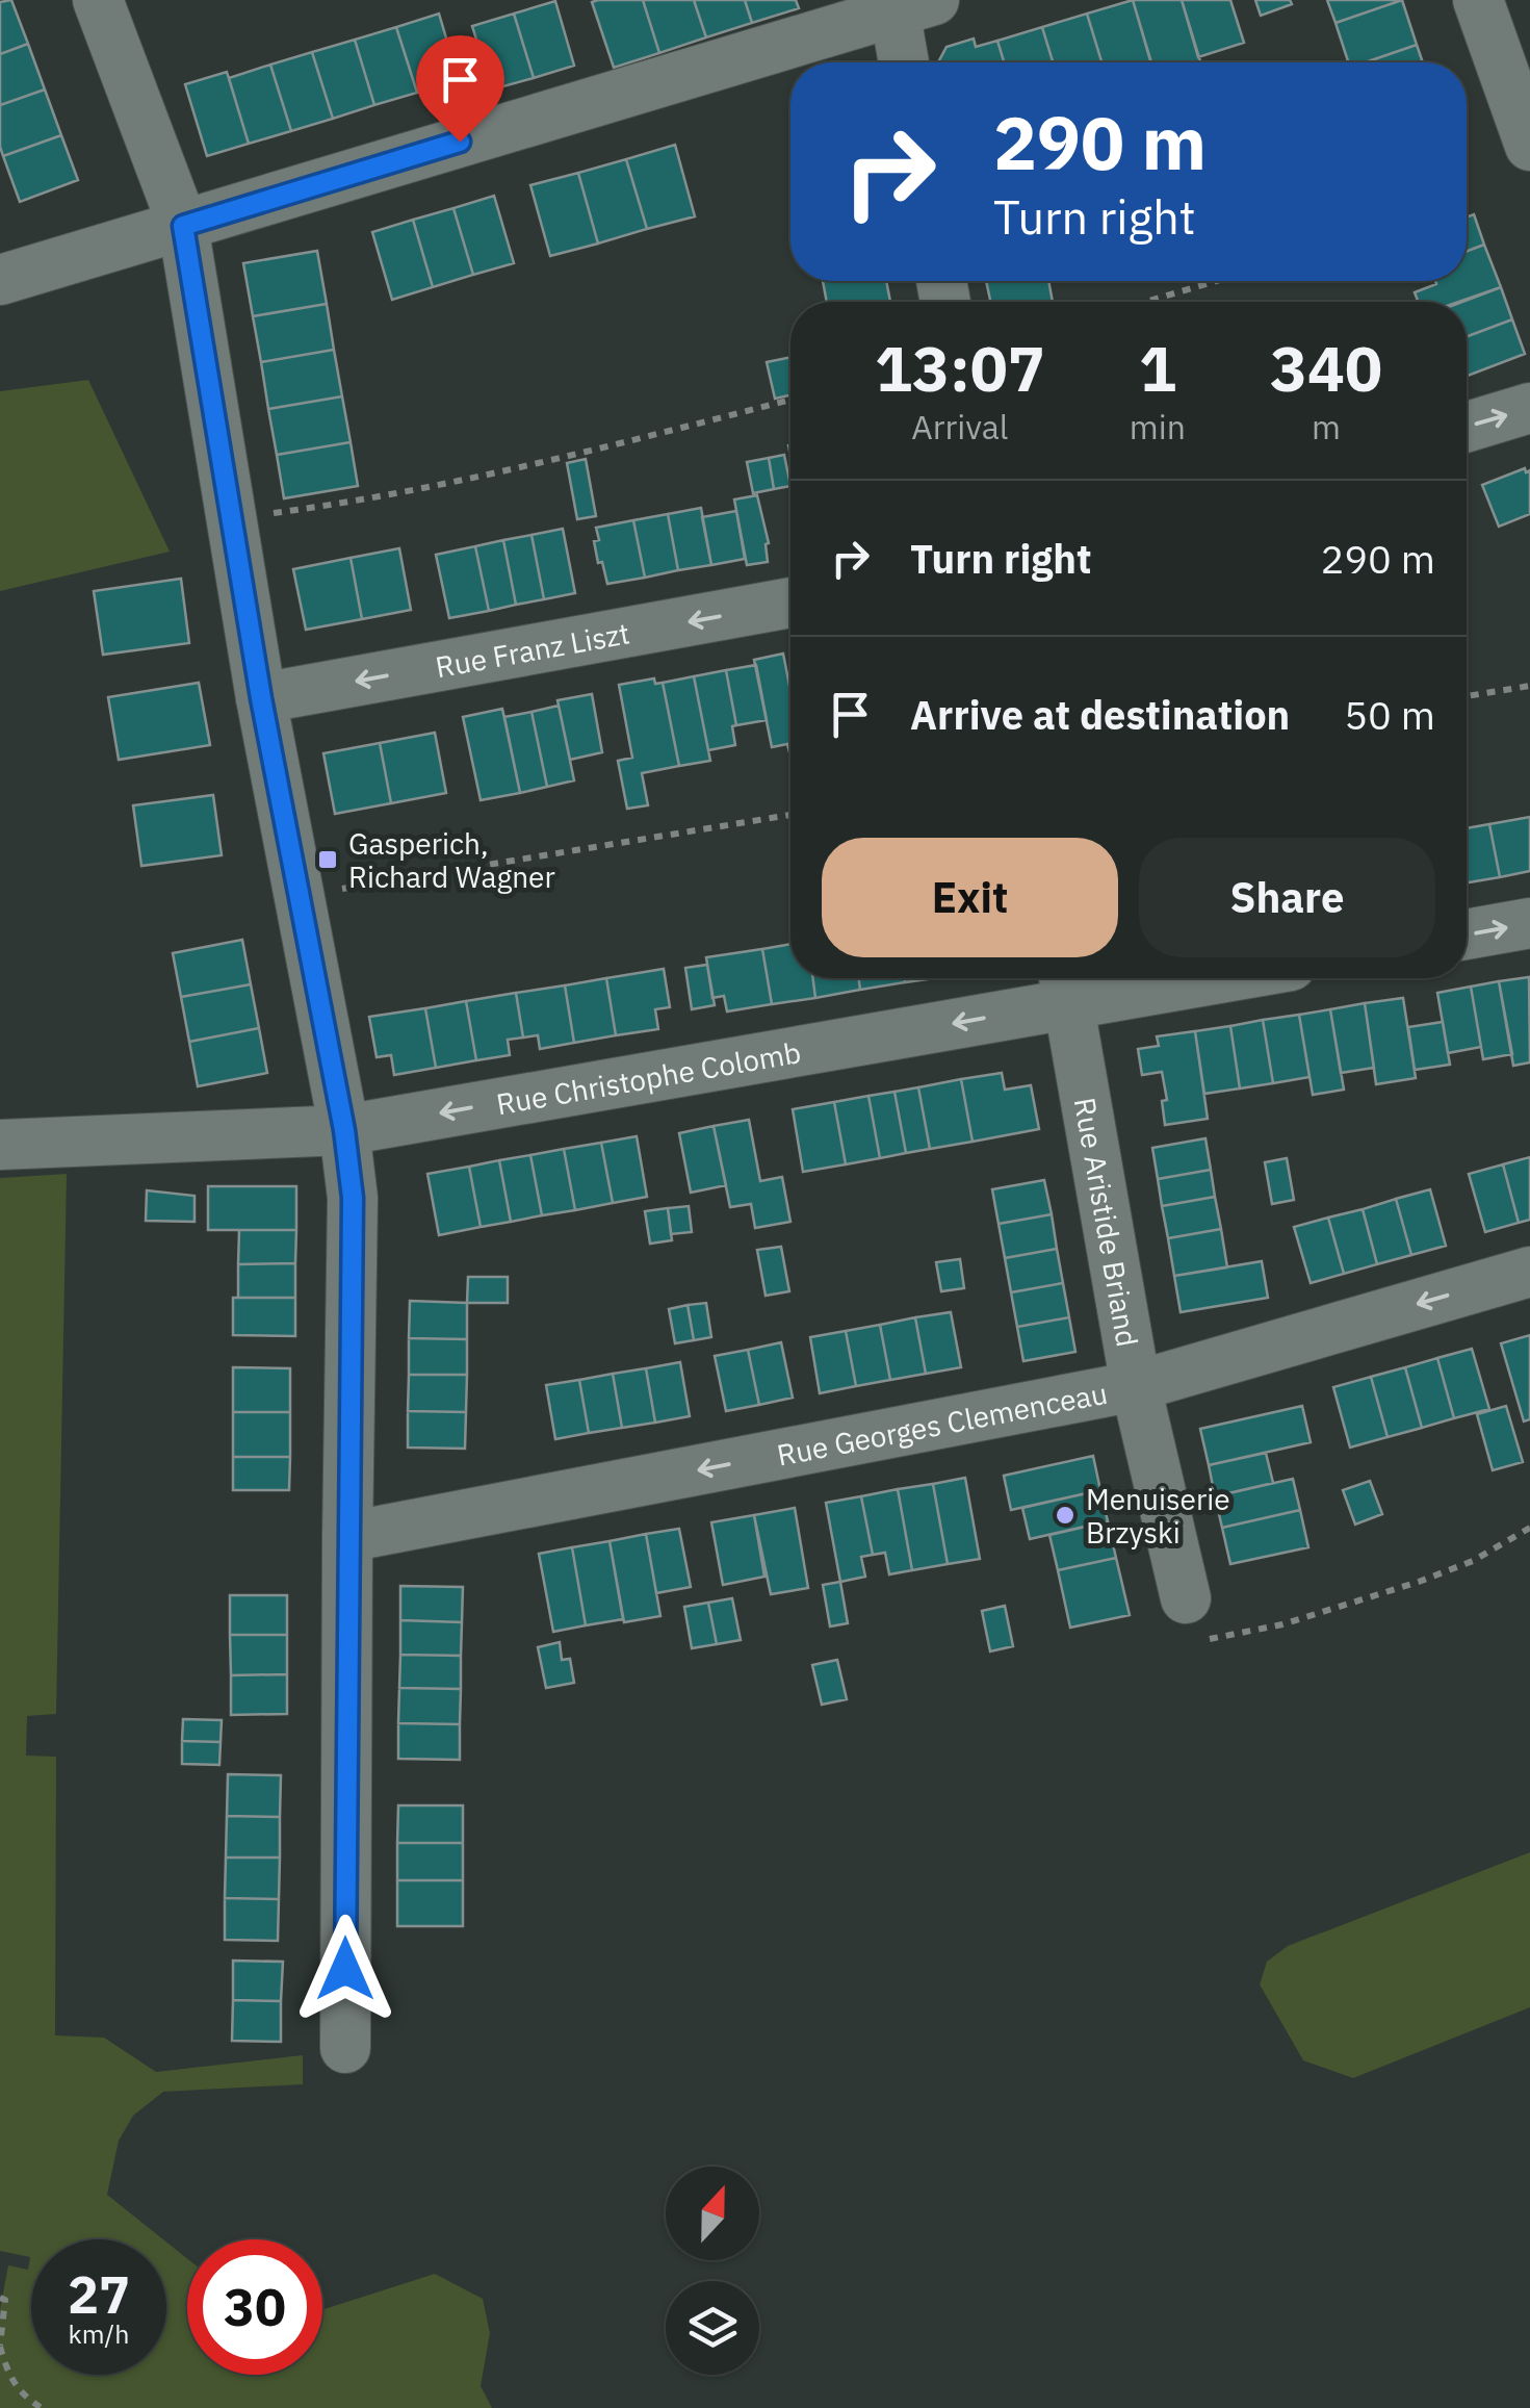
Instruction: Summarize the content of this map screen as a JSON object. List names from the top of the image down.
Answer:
{
  "streets": {
    "street": [
      "Rue Franz Liszt",
      "Rue Christophe Colomb",
      "Rue Aristide Briand",
      "Rue Georges Clemenceau"
    ]
  },
  "crossings": [
    ["Rue Christophe Colomb", "Rue Aristide Briand"],
    ["Rue Aristide Briand", "Rue Georges Clemenceau"]
  ],
  "one_way": ["Rue Franz Liszt", "Rue Christophe Colomb", "Rue Georges Clemenceau"],
  "places": {
    "transit": ["Gasperich, Richard Wagner"],
    "other": ["Menuiserie Brzyski"]
  },
  "north": "top",
  "page": {
    "turn": ["290 m", "Turn right"],
    "eta": [
      "13:07",
      "Arrival",
      "1",
      "min",
      "340",
      "m"
    ],
    "list": [
      {
        "name": "Turn right",
        "value": "290 m"
      },
      {
        "name": "Arrive at destination",
        "value": "50 m"
      }
    ],
    "buttons": ["Exit", "Share"],
    "speed": "27 km/h",
    "limit": "30"
  }
}
